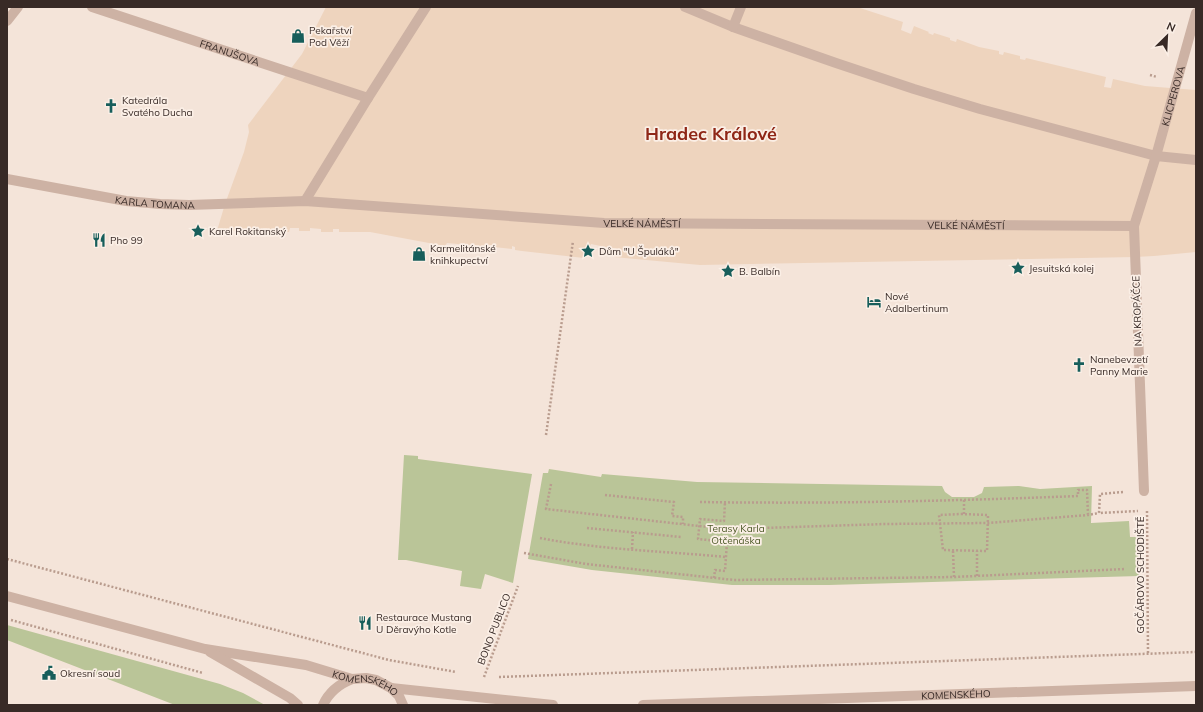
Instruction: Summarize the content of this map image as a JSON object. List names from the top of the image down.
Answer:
{
  "streets": {
    "street": [
      "FRANUŠOVA",
      "KLICPEROVA",
      "KARLA TOMANA",
      "VELKÉ NÁMĚSTÍ",
      "NA KROPÁČCE",
      "KOMENSKÉHO"
    ],
    "path": ["GOČÁROVO SCHODIŠTĚ", "BONO PUBLICO"]
  },
  "crossings": [
    ["KARLA TOMANA", "VELKÉ NÁMĚSTÍ"],
    ["VELKÉ NÁMĚSTÍ", "NA KROPÁČCE"]
  ],
  "districts": ["Hradec Králové"],
  "parks": ["Terasy Karla Otčenáška"],
  "places": {
    "shop": ["Pekařství Pod Věží", "Karmelitánské knihkupectví"],
    "church": ["Katedrála Svatého Ducha", "Nanebevzetí Panny Marie"],
    "place": [
      "Karel Rokitanský",
      "Dům \"U Špuláků\"",
      "Jesuitská kolej",
      "B. Balbín"
    ],
    "restaurant": ["Pho 99", "Restaurace Mustang U Děravýho Kotle"],
    "hotel": ["Nové Adalbertinum"],
    "public building": ["Okresní soud"]
  },
  "north": "top right"
}
